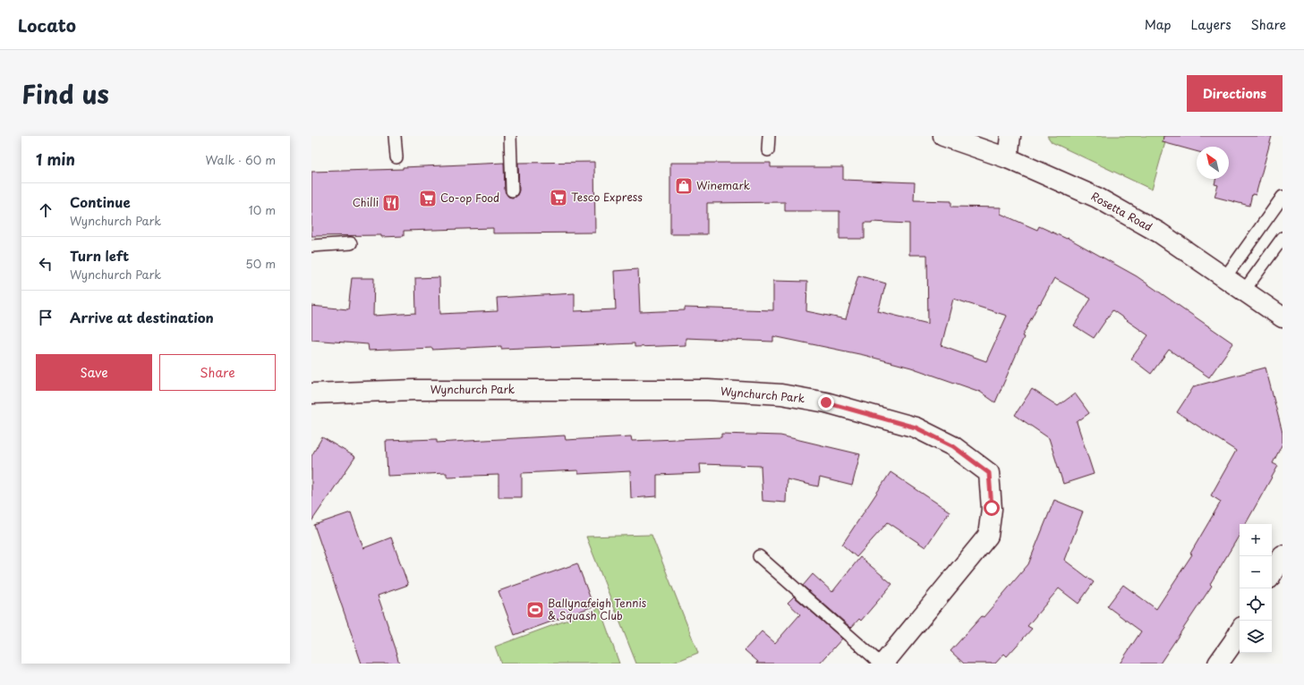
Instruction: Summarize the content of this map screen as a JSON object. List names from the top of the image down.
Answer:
{
  "streets": {
    "street": ["Rosetta Road", "Wynchurch Park"]
  },
  "places": {
    "shop": ["Winemark"],
    "supermarket": ["Tesco Express", "Co-op Food"],
    "restaurant": ["Chilli"],
    "sports": ["Ballynafeigh Tennis & Squash Club"]
  },
  "north": "top left",
  "page": {
    "header": "Locato",
    "nav": ["Map", "Layers", "Share"],
    "title": "Find us",
    "buttons": [
      "Directions",
      ["Save", "Share"]
    ],
    "heading": ["1 min", "Walk · 60 m"],
    "list": [
      ["Continue", "Wynchurch Park", "10 m"],
      ["Turn left", "Wynchurch Park", "50 m"],
      "Arrive at destination"
    ],
    "map_buttons": ["+", "−"]
  }
}
